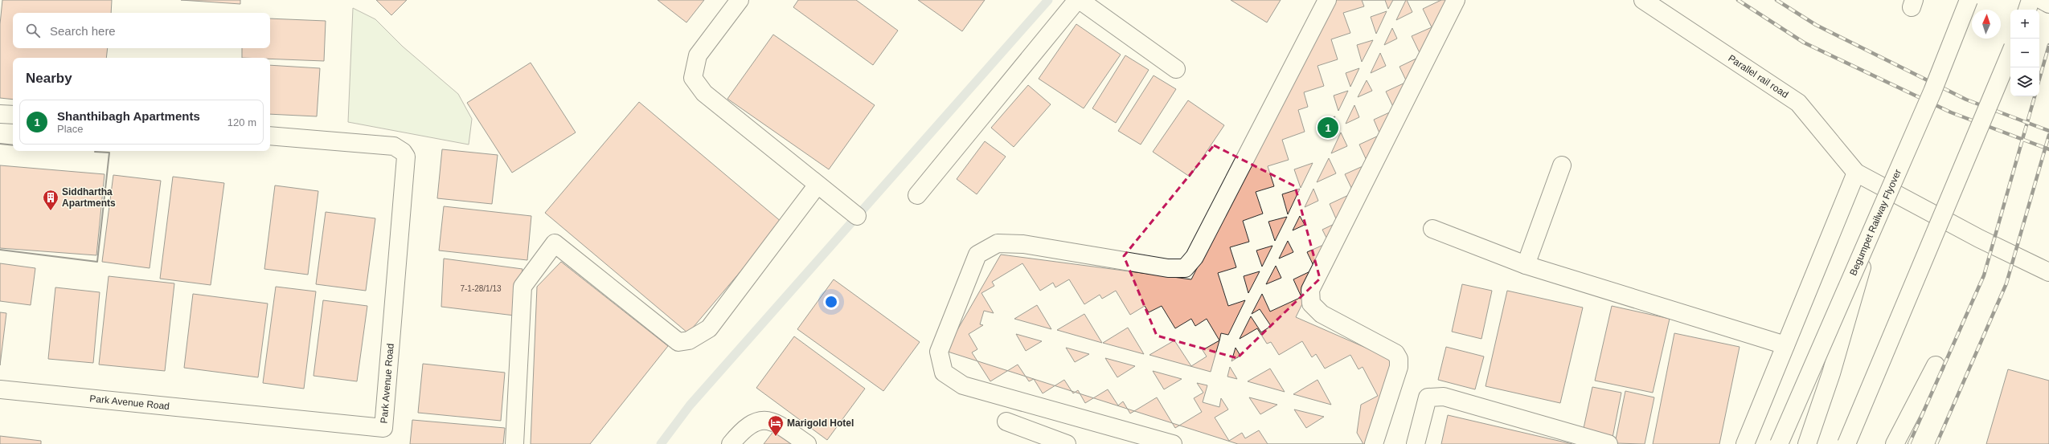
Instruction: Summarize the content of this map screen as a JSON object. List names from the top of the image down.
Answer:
{
  "streets": {
    "street": ["Parallel rail road", "Begumpet Railway Flyover", "Park Avenue Road"]
  },
  "places": {
    "building": ["Siddhartha Apartments"],
    "hotel": ["Marigold Hotel"]
  },
  "house_numbers": ["7-1-28/1/13"],
  "north": "top",
  "page": {
    "map_buttons": ["+", "−"],
    "search": "Search here",
    "heading": "Nearby",
    "list": [
      {
        "mark": "1",
        "name": "Shanthibagh Apartments",
        "note": "Place",
        "value": "120 m"
      }
    ],
    "pins": "1"
  }
}
